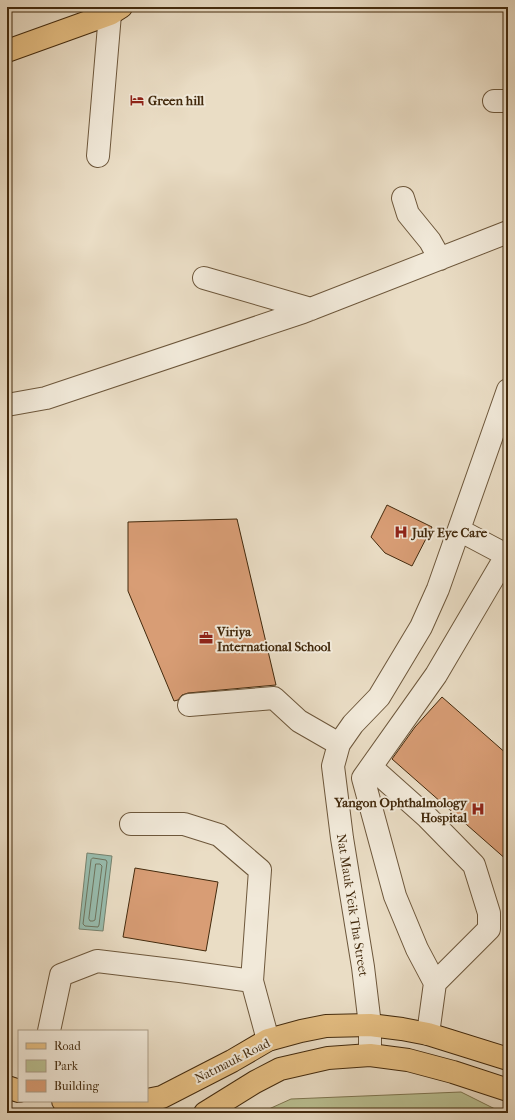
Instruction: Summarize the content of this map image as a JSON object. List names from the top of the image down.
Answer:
{
  "streets": {
    "main road": ["Natmauk Road"],
    "street": ["Nat Mauk Yeik Tha Street"]
  },
  "crossings": [
    ["Nat Mauk Yeik Tha Street", "Natmauk Road"]
  ],
  "places": {
    "hotel": ["Green hill"],
    "hospital": ["July Eye Care", "Yangon Ophthalmology Hospital"],
    "office": ["Viriya International School"]
  },
  "legend": ["Road", "Park", "Building"]
}
